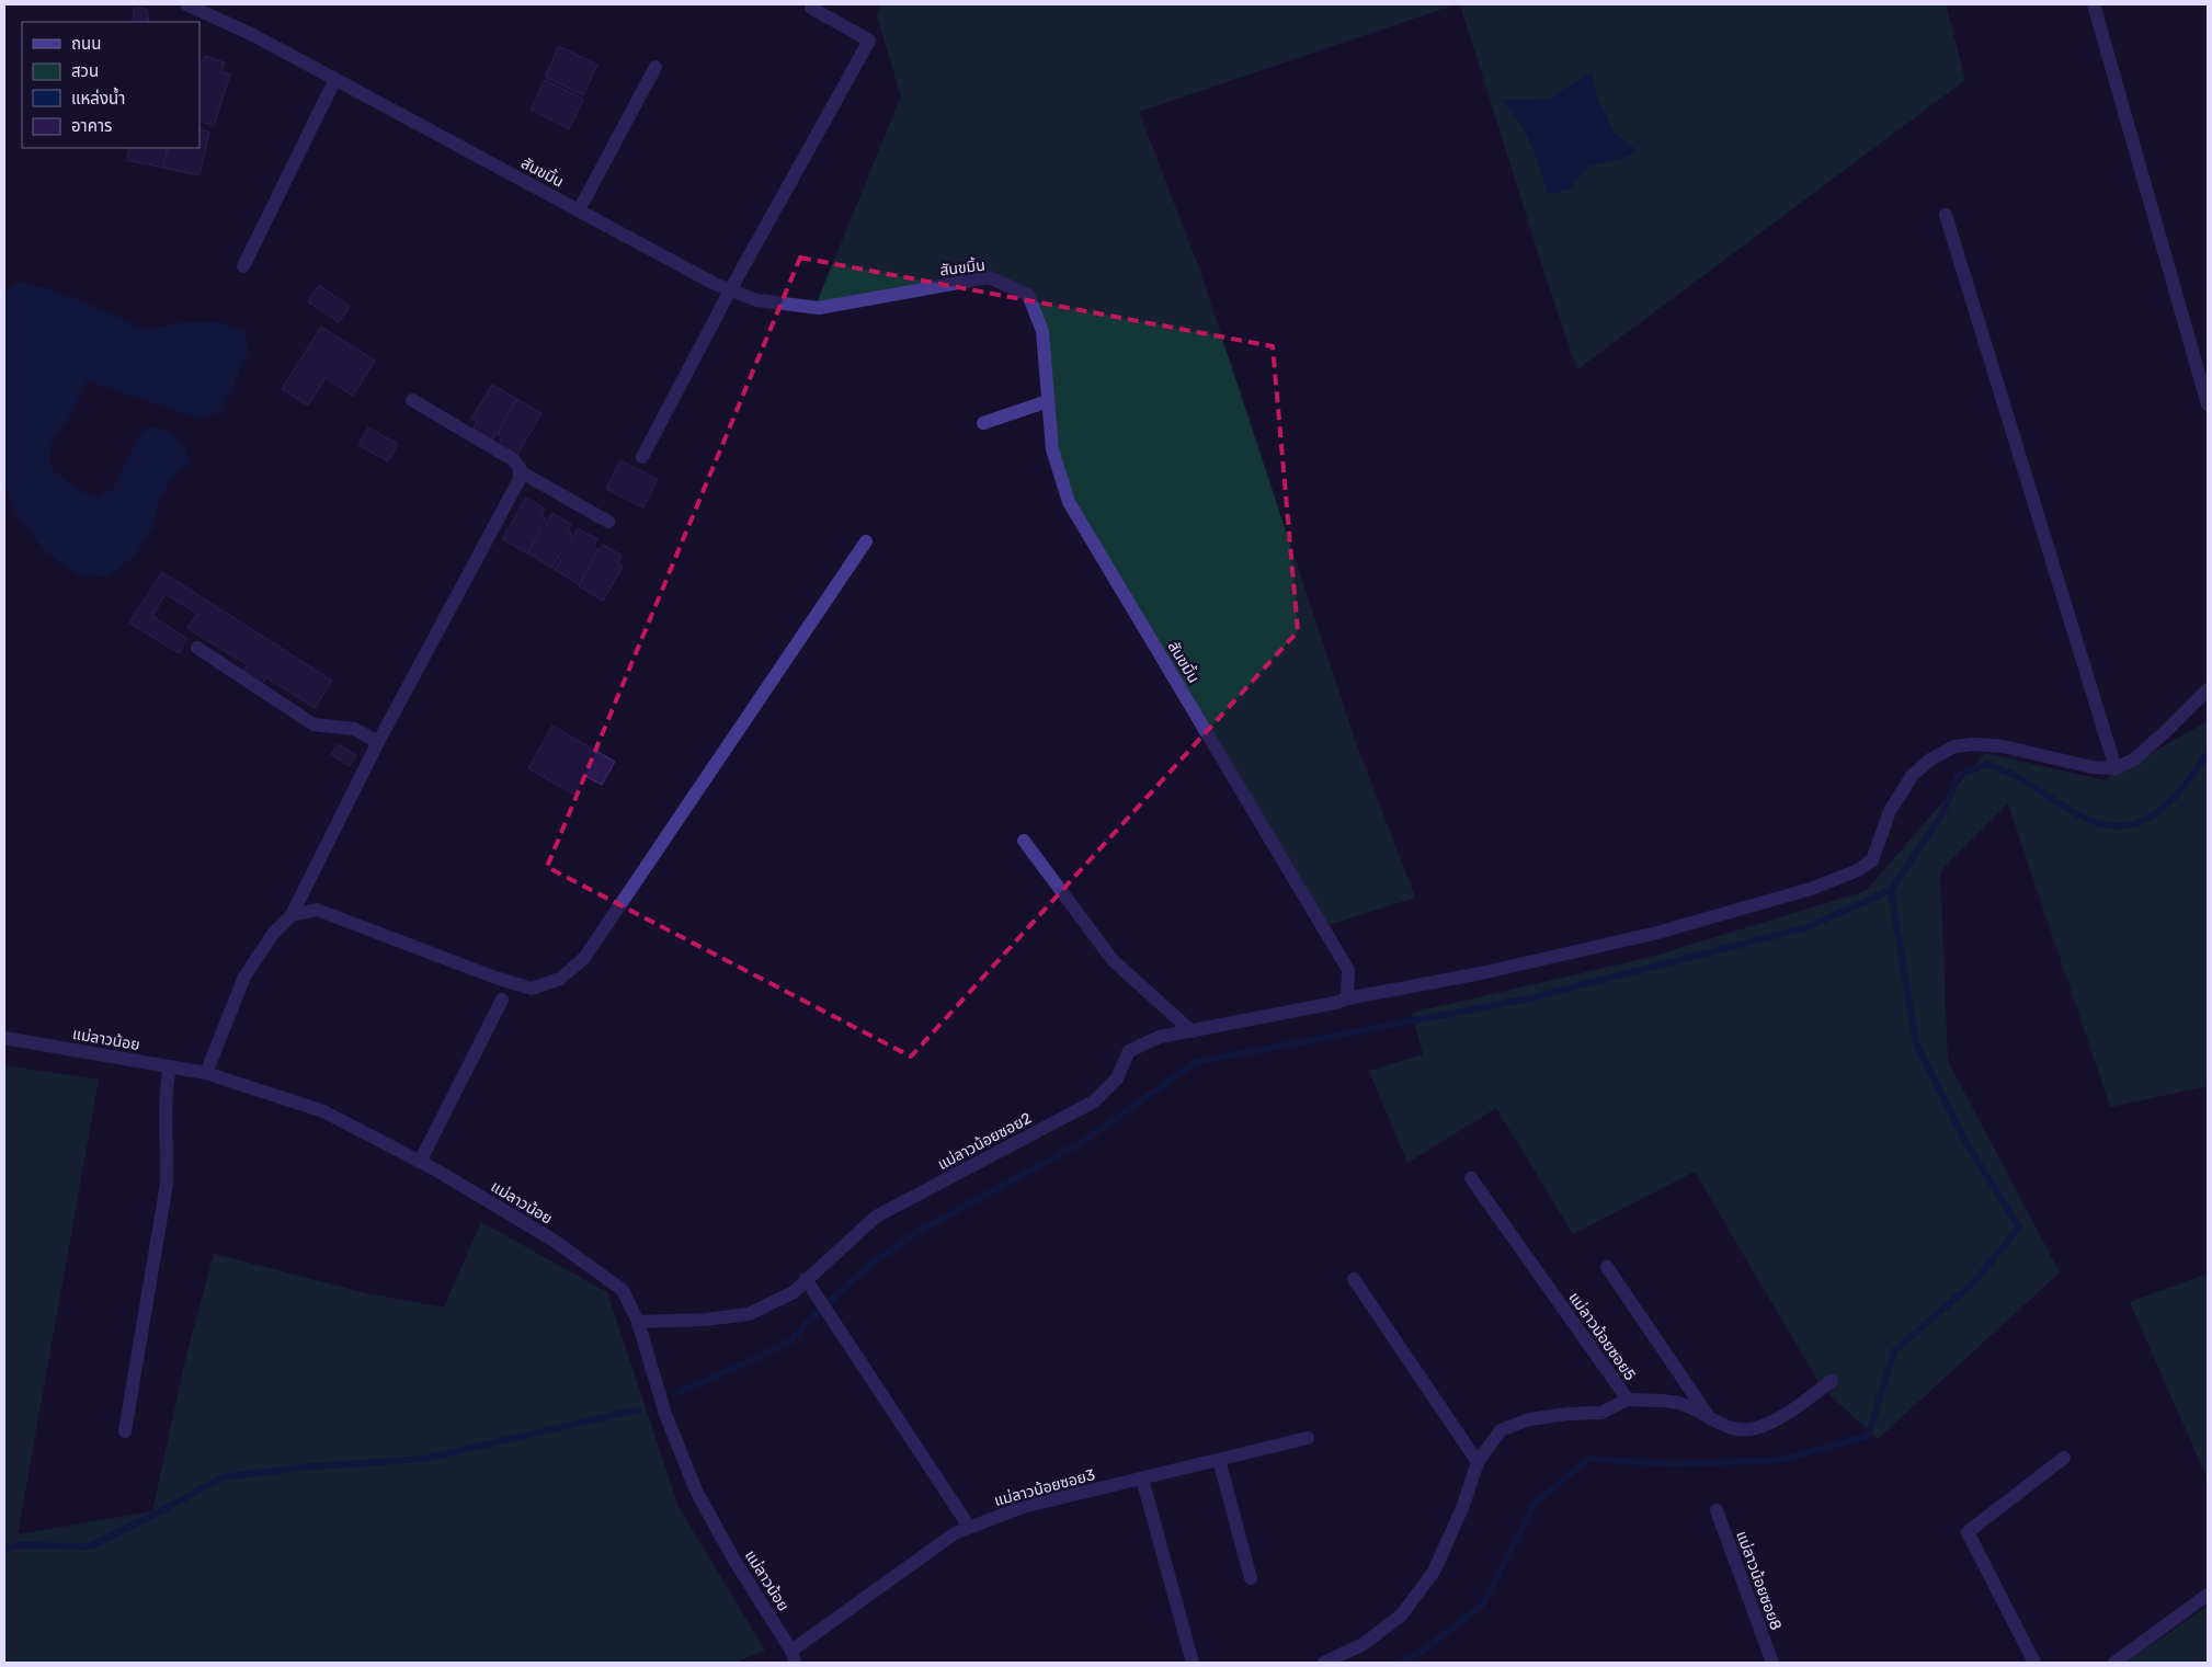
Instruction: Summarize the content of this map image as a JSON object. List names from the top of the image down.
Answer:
{
  "streets": {
    "street": [
      "สันขมิ้น",
      "แม่ลาวน้อย",
      "แม่ลาวน้อยซอย2",
      "แม่ลาวน้อยซอย5",
      "แม่ลาวน้อยซอย3",
      "แม่ลาวน้อยซอย8"
    ]
  },
  "crossings": [
    ["สันขมิ้น", "แม่ลาวน้อยซอย2"],
    ["แม่ลาวน้อย", "แม่ลาวน้อยซอย2"],
    ["แม่ลาวน้อย", "แม่ลาวน้อยซอย3"]
  ],
  "legend": [
    "ถนน",
    "สวน",
    "แหล่งน้ำ",
    "อาคาร"
  ]
}
